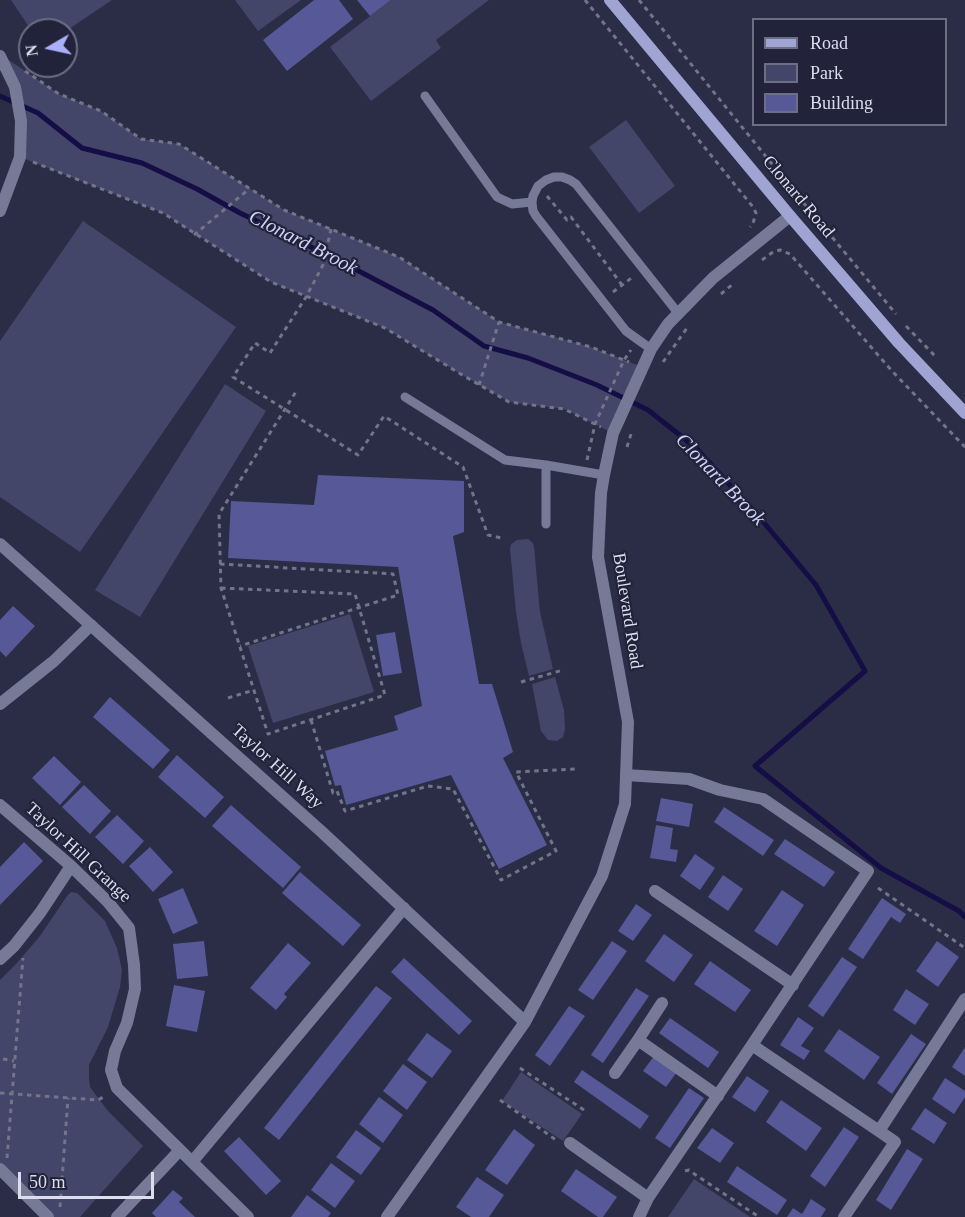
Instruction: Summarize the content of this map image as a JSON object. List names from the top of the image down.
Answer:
{
  "streets": {
    "main road": ["Clonard Road"],
    "street": ["Boulevard Road", "Taylor Hill Way", "Taylor Hill Grange"]
  },
  "crossings": [
    ["Clonard Road", "Boulevard Road"],
    ["Boulevard Road", "Taylor Hill Way"]
  ],
  "water": ["Clonard Brook"],
  "legend": ["Road", "Park", "Building"],
  "scale_bar": "50 m",
  "north": "left"
}
